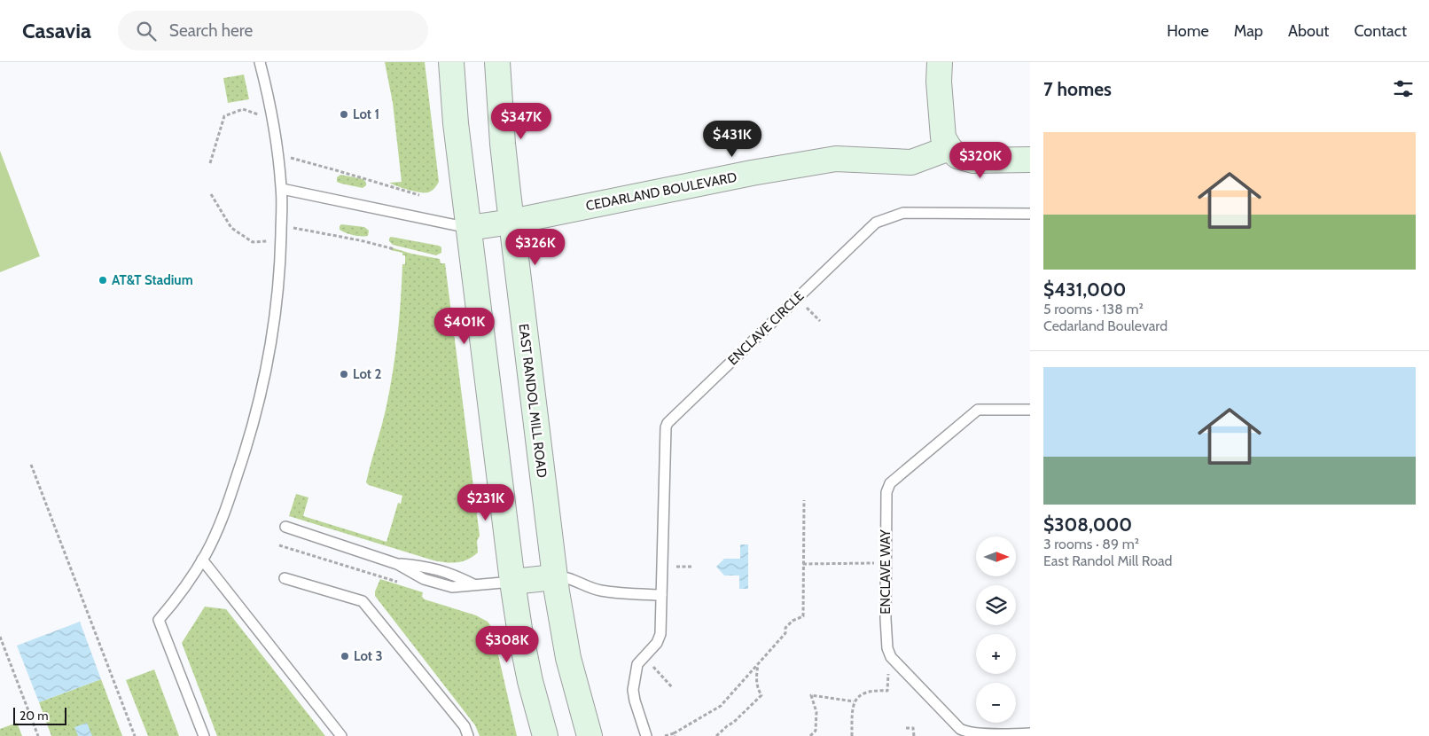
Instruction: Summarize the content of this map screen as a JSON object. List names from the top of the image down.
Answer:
{
  "streets": {
    "main road": ["CEDARLAND BOULEVARD", "EAST RANDOL MILL ROAD"],
    "lane": ["ENCLAVE CIRCLE", "ENCLAVE WAY"]
  },
  "crossings": [
    ["CEDARLAND BOULEVARD", "EAST RANDOL MILL ROAD"]
  ],
  "places": [
    "Lot 1",
    "AT&T Stadium",
    "Lot 2",
    "Lot 3"
  ],
  "scale_bar": "20 m",
  "north": "right",
  "page": {
    "header": "Casavia",
    "search": "Search here",
    "nav": [
      "Home",
      "Map",
      "About",
      "Contact"
    ],
    "heading": "7 homes",
    "price": [
      "$347K",
      "$431K",
      "$320K",
      "$326K",
      "$401K",
      "$231K",
      "$308K"
    ],
    "list": [
      {
        "name": "$431,000",
        "note": "5 rooms · 138 m² · Cedarland Boulevard"
      },
      {
        "name": "$308,000",
        "note": "3 rooms · 89 m² · East Randol Mill Road"
      }
    ],
    "map_buttons": ["+", "−"],
    "scale": "20 m"
  }
}
